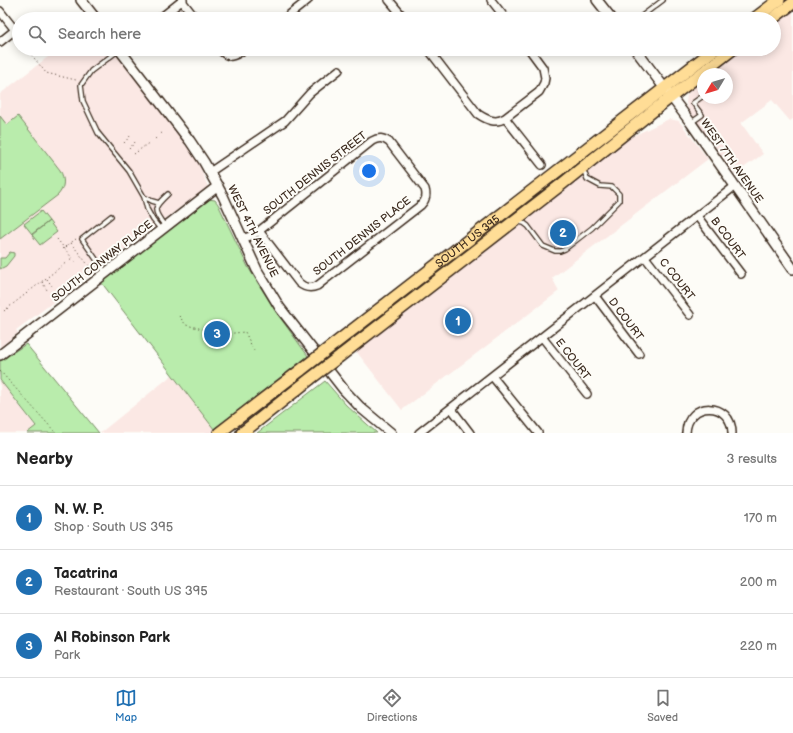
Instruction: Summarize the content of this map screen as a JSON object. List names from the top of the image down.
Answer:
{
  "streets": {
    "highway": ["SOUTH US 395"],
    "street": [
      "WEST 7TH AVENUE",
      "SOUTH DENNIS STREET",
      "WEST 4TH AVENUE",
      "SOUTH DENNIS PLACE",
      "B COURT",
      "SOUTH CONWAY PLACE",
      "C COURT",
      "D COURT",
      "E COURT"
    ]
  },
  "crossings": [
    ["WEST 7TH AVENUE", "SOUTH US 395"],
    ["SOUTH DENNIS STREET", "WEST 4TH AVENUE"],
    ["SOUTH DENNIS STREET", "SOUTH DENNIS PLACE"],
    ["WEST 4TH AVENUE", "SOUTH CONWAY PLACE"]
  ],
  "north": "bottom left",
  "page": {
    "search": "Search here",
    "pins": ["2", "1", "3"],
    "heading": ["Nearby", "3 results"],
    "list": [
      {
        "mark": "1",
        "name": "N. W. P.",
        "note": "Shop · South US 395",
        "value": "170 m"
      },
      {
        "mark": "2",
        "name": "Tacatrina",
        "note": "Restaurant · South US 395",
        "value": "200 m"
      },
      {
        "mark": "3",
        "name": "Al Robinson Park",
        "note": "Park",
        "value": "220 m"
      }
    ],
    "nav": ["Map", "Directions", "Saved"]
  }
}
